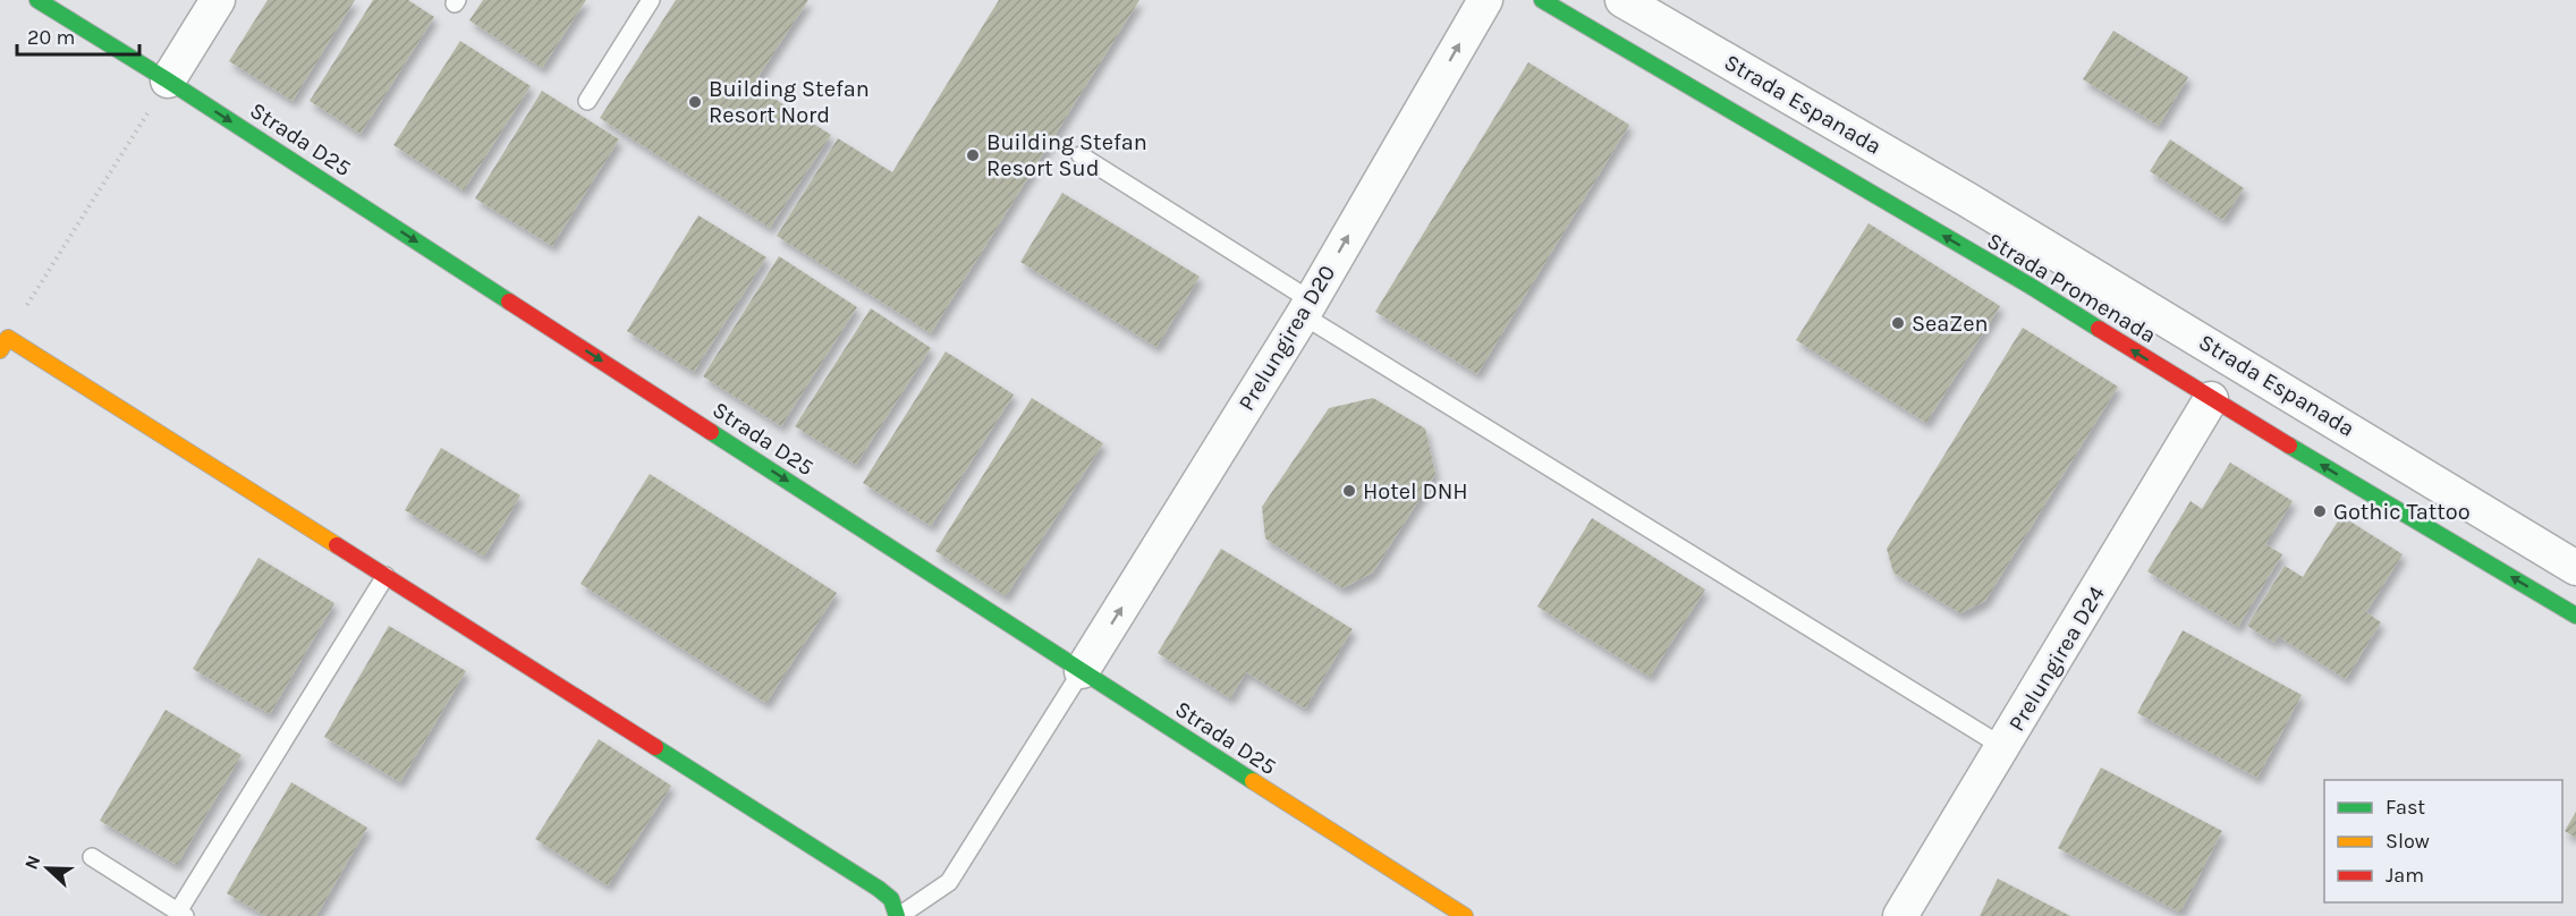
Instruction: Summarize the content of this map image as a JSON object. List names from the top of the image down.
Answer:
{
  "streets": {
    "street": [
      "Strada Espanada",
      "Strada D25",
      "Strada Promenada",
      "Prelungirea D20",
      "Prelungirea D24"
    ]
  },
  "crossings": [
    ["Strada D25", "Prelungirea D20"],
    ["Strada Promenada", "Prelungirea D24"]
  ],
  "one_way": ["Strada D25", "Strada Promenada", "Prelungirea D20"],
  "places": [
    "Building Stefan Resort Nord",
    "Building Stefan Resort Sud",
    "SeaZen",
    "Hotel DNH",
    "Gothic Tattoo"
  ],
  "legend": ["Fast", "Slow", "Jam"],
  "scale_bar": "20 m",
  "north": "left"
}
